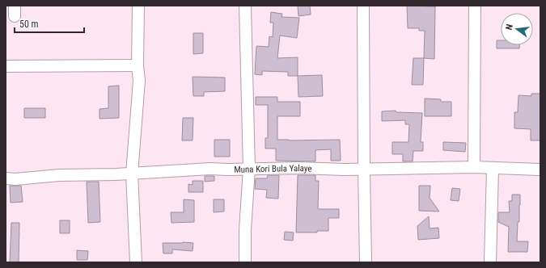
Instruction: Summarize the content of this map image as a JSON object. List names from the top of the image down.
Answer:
{
  "streets": {
    "street": ["Muna Kori Bula Yalaye"]
  },
  "scale_bar": "50 m",
  "north": "left"
}
